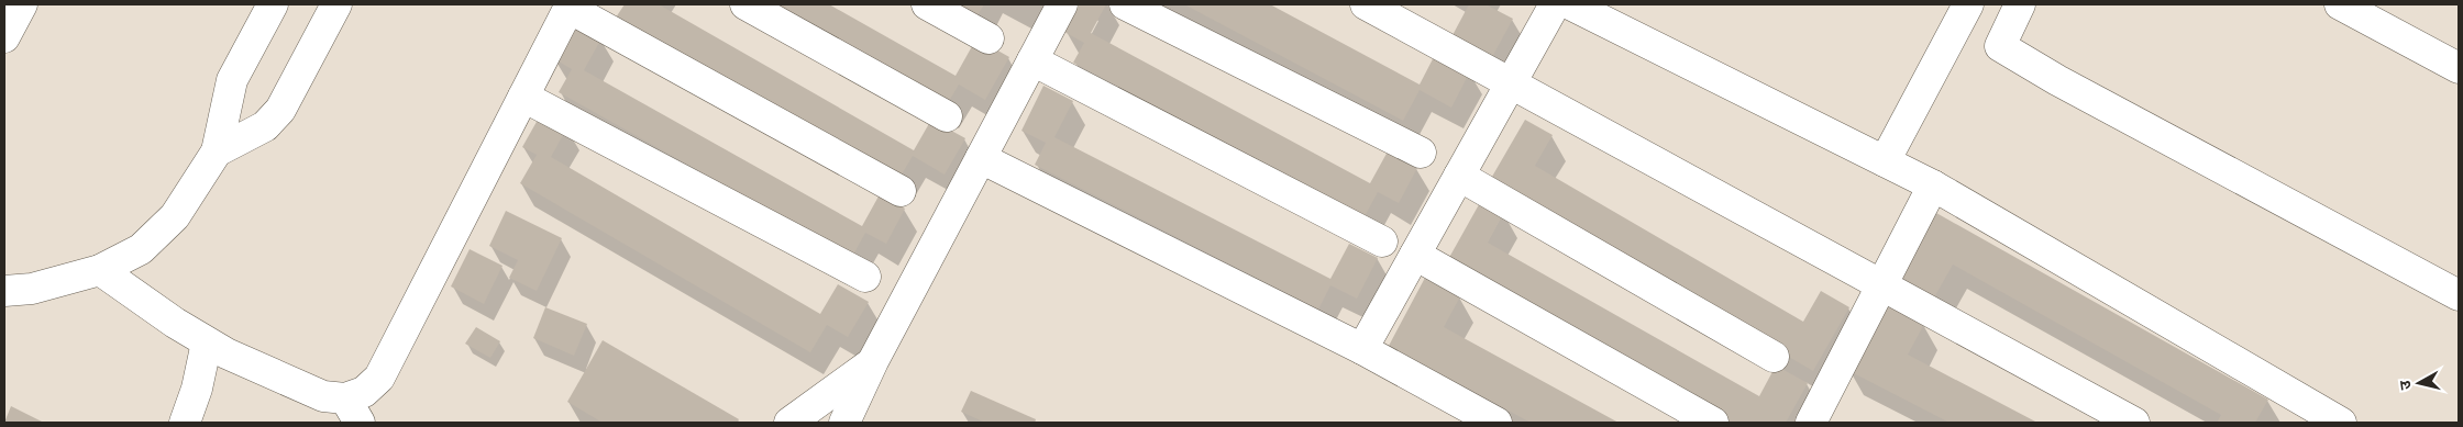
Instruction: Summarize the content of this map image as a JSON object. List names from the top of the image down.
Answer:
{
  "north": "left"
}
